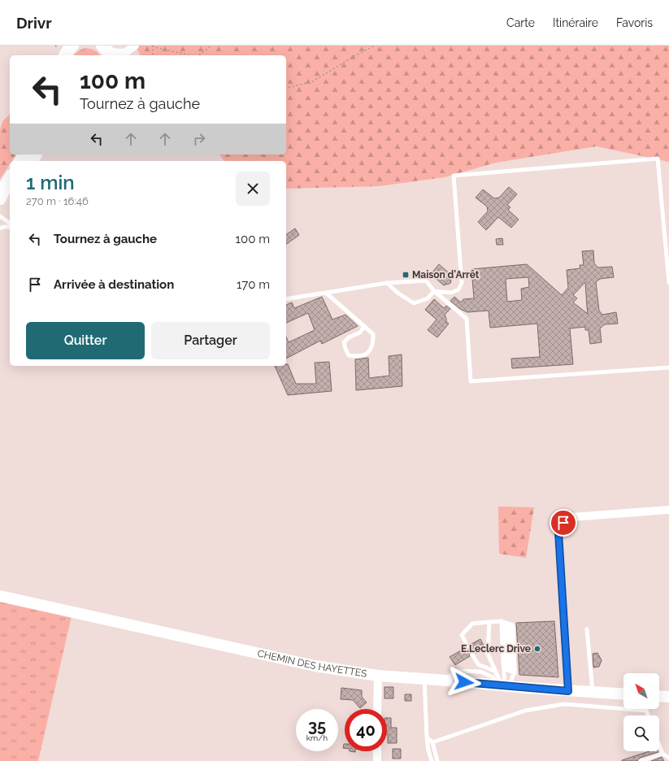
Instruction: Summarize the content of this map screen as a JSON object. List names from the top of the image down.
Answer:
{
  "streets": {
    "street": ["CHEMIN DES HAYETTES"]
  },
  "places": {
    "transit": ["Maison d'Arrêt"],
    "other": ["E.Leclerc Drive"]
  },
  "north": "top left",
  "page": {
    "header": "Drivr",
    "nav": ["Carte", "Itinéraire", "Favoris"],
    "turn": ["100 m", "Tournez à gauche"],
    "heading": ["1 min", "270 m · 16:46"],
    "list": [
      {
        "name": "Tournez à gauche",
        "value": "100 m"
      },
      {
        "name": "Arrivée à destination",
        "value": "170 m"
      }
    ],
    "buttons": ["Quitter", "Partager"],
    "speed": "35 km/h",
    "limit": "40"
  }
}
